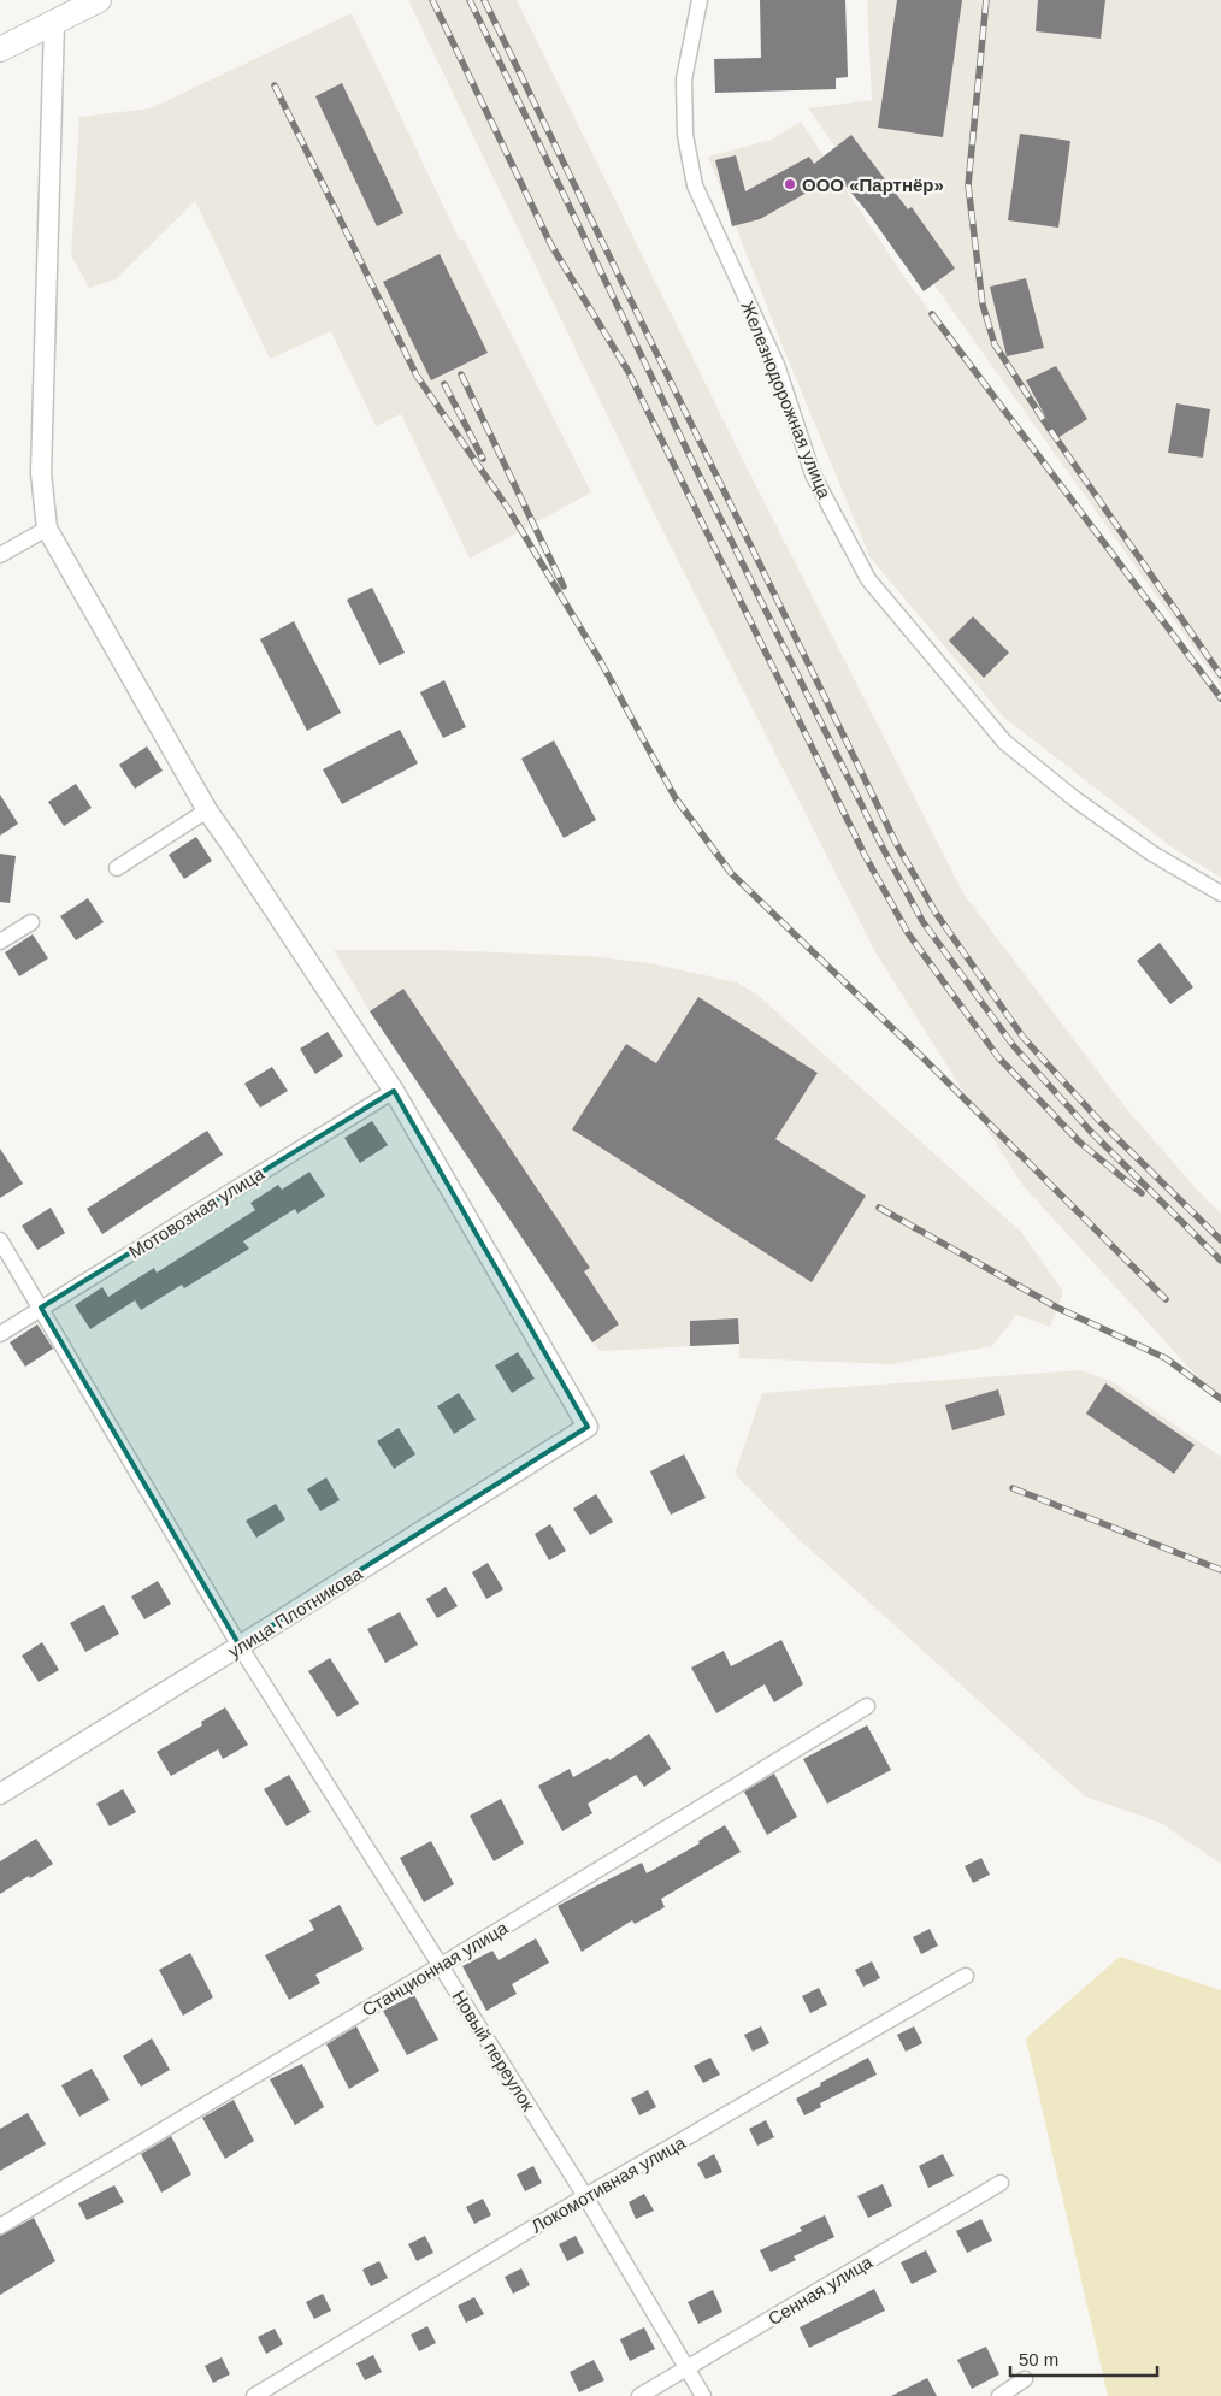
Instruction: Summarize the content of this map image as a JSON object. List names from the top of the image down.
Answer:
{
  "streets": {
    "street": [
      "Железнодорожная улица",
      "Мотовозная улица",
      "улица Плотникова",
      "Станционная улица",
      "Новый переулок",
      "Локомотивная улица",
      "Сенная улица"
    ]
  },
  "crossings": [
    ["Мотовозная улица", "улица Плотникова"],
    ["Мотовозная улица", "Новый переулок"],
    ["улица Плотникова", "Новый переулок"],
    ["Станционная улица", "Новый переулок"],
    ["Новый переулок", "Локомотивная улица"],
    ["Новый переулок", "Сенная улица"]
  ],
  "places": ["ООО «Партнёр»"],
  "scale_bar": "50 m"
}
